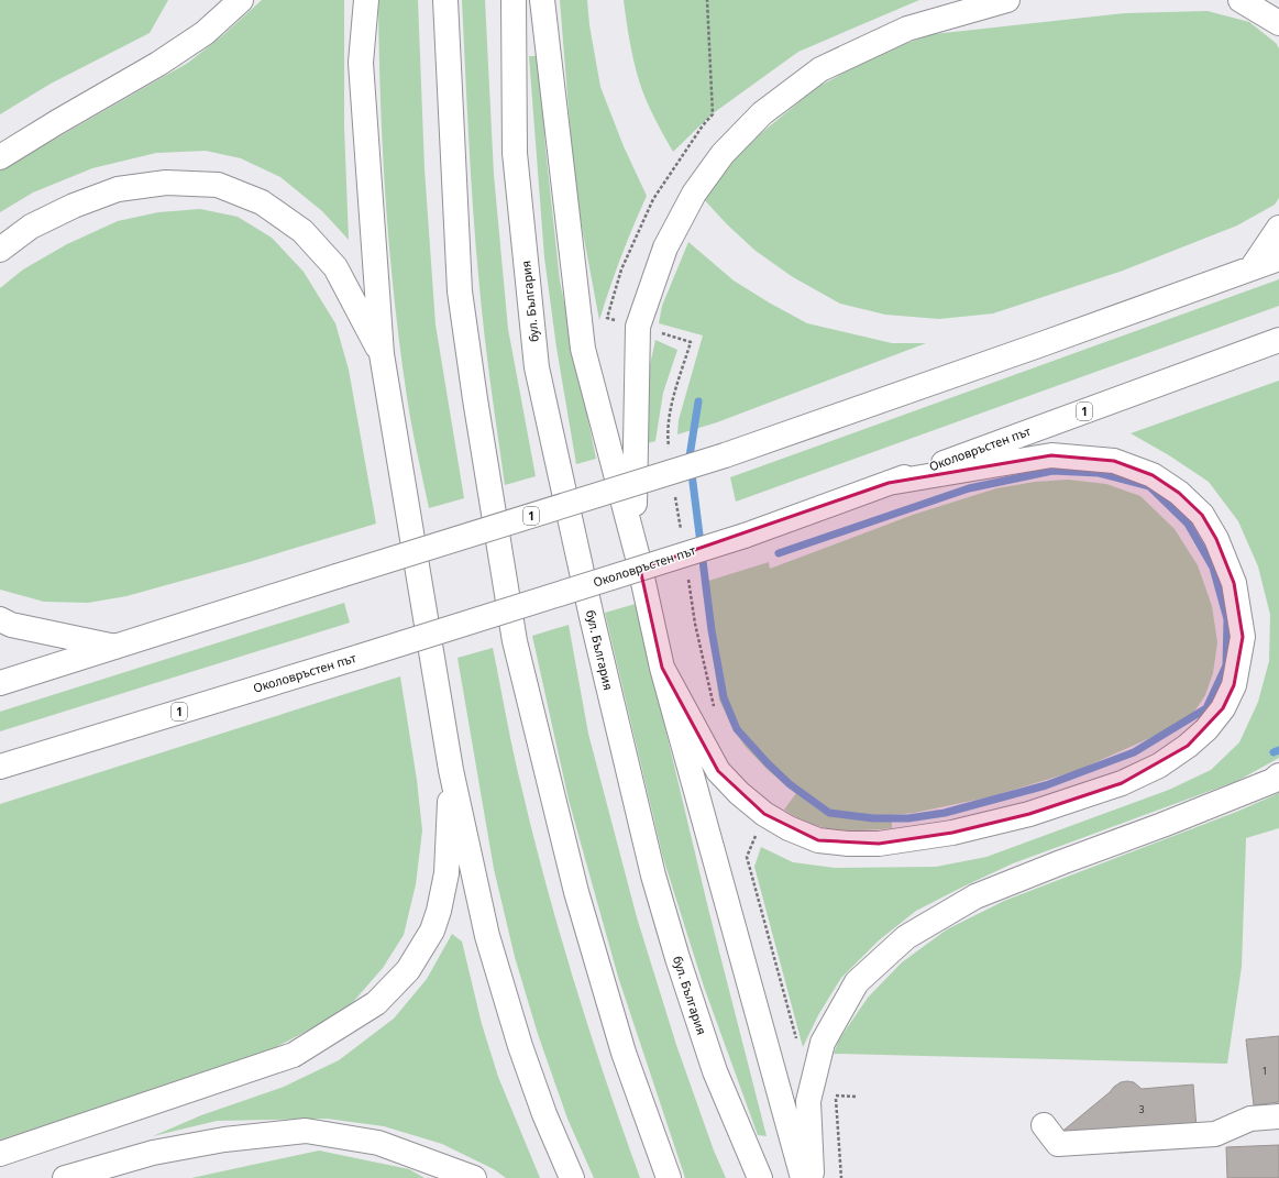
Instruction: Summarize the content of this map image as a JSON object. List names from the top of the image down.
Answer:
{
  "streets": {
    "main road": ["бул. България", "1", "Околовръстен път"]
  },
  "house_numbers": ["1", "3"]
}
